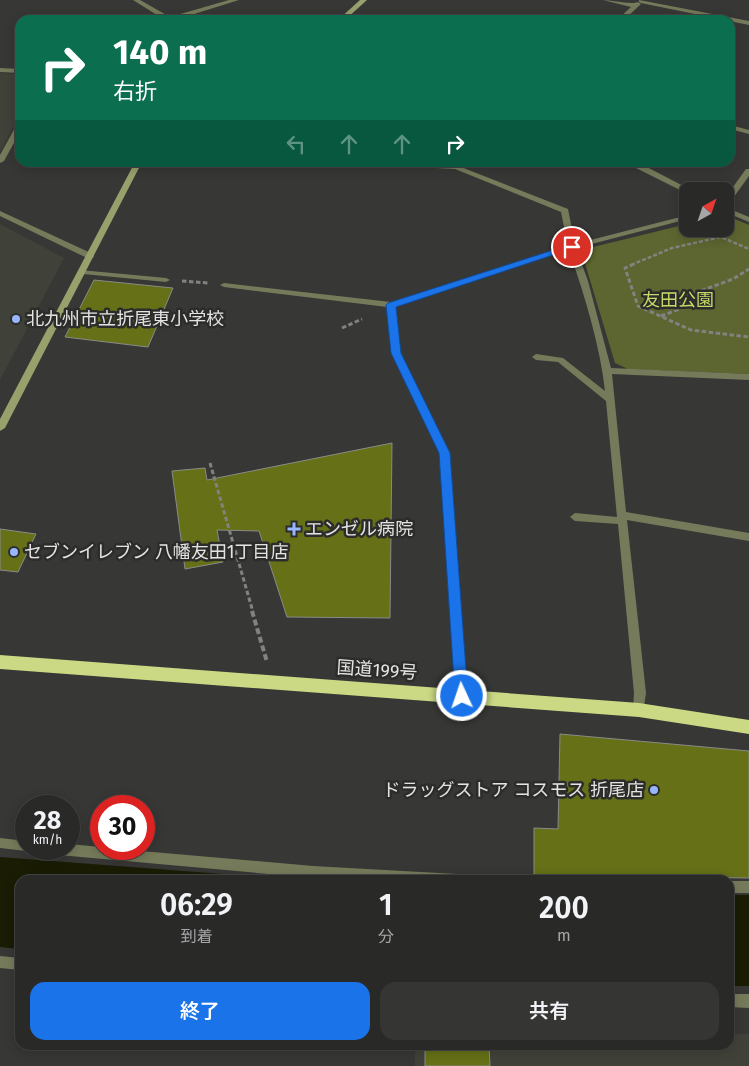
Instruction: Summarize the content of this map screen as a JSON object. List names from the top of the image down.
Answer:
{
  "streets": {
    "highway": ["国道199号"]
  },
  "parks": ["友田公園"],
  "places": {
    "other": ["北九州市立折尾東小学校", "セブンイレブン 八幡友田1丁目店", "ドラッグストア コスモス 折尾店"],
    "health": ["エンゼル病院"]
  },
  "north": "top right",
  "page": {
    "turn": ["140 m", "右折"],
    "speed": "28 km/h",
    "limit": "30",
    "eta": [
      "06:29",
      "到着",
      "1",
      "分",
      "200",
      "m"
    ],
    "buttons": ["終了", "共有"]
  }
}
